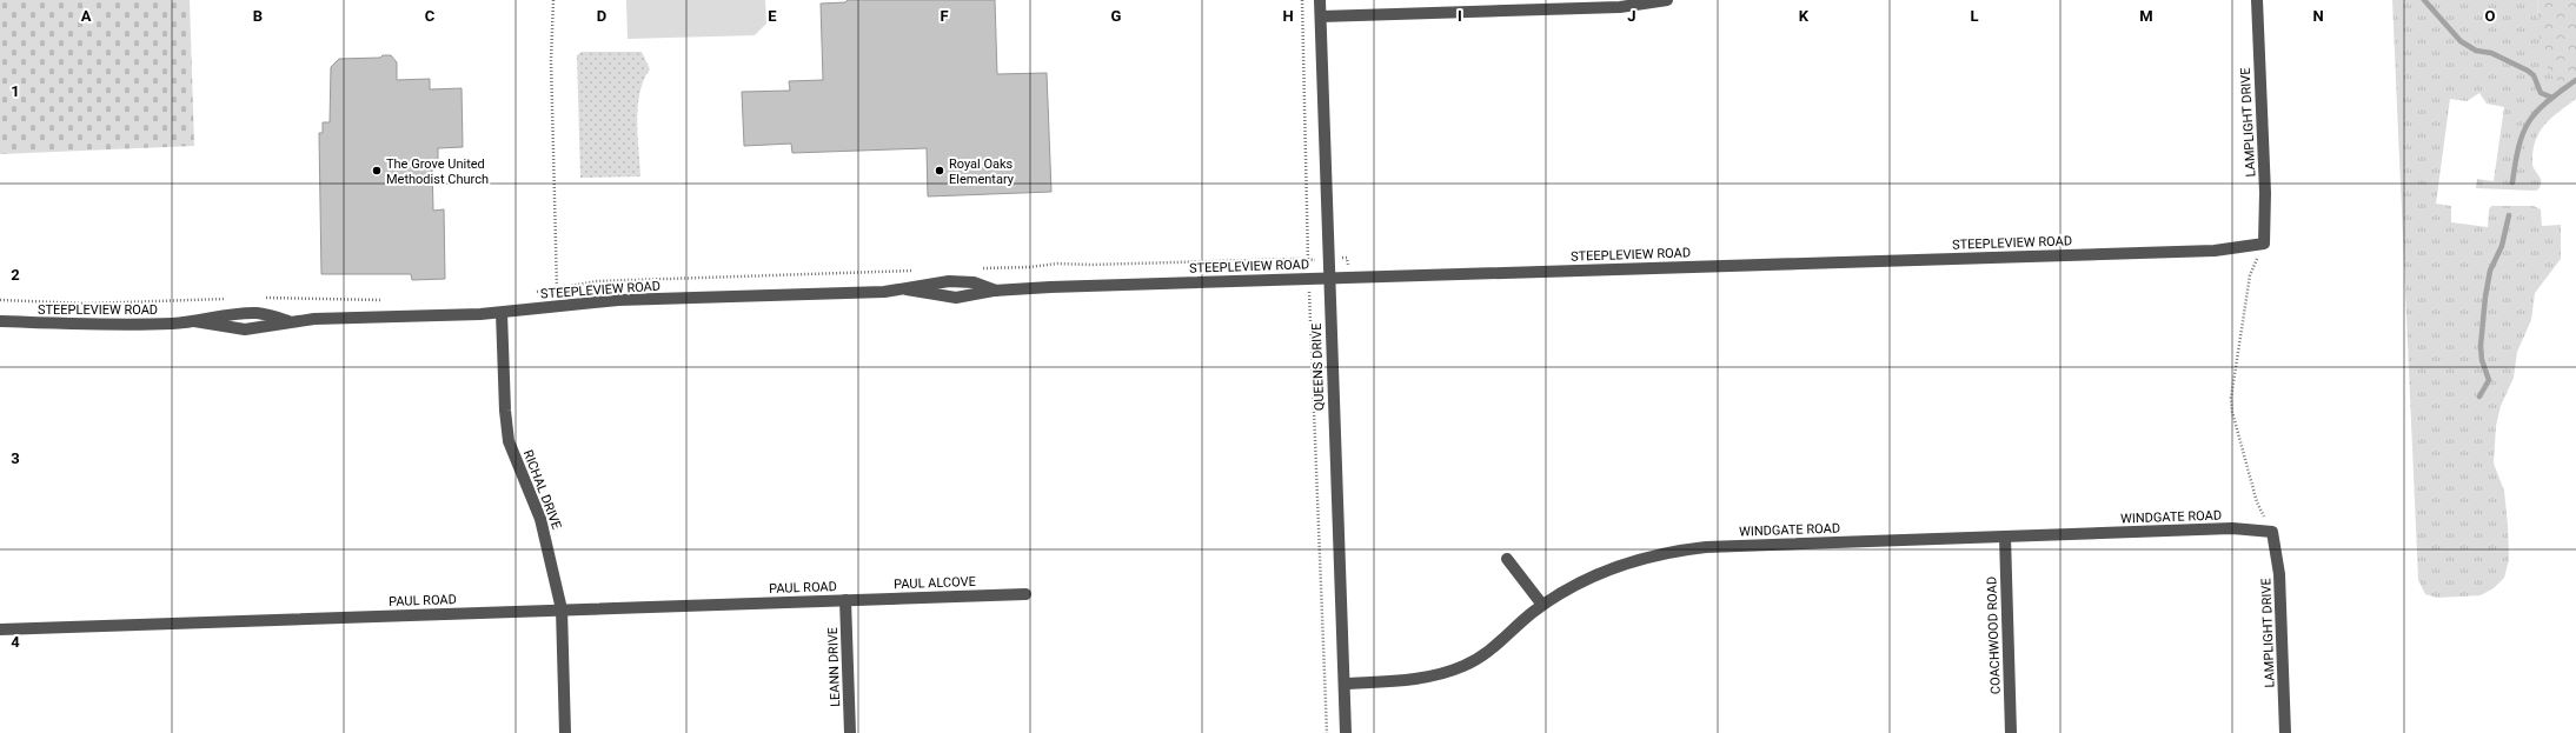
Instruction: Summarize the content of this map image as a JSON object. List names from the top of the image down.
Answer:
{
  "streets": {
    "street": [
      "LAMPLIGHT DRIVE",
      "STEEPLEVIEW ROAD",
      "QUEENS DRIVE",
      "RICHAL DRIVE",
      "WINDGATE ROAD",
      "PAUL ALCOVE",
      "PAUL ROAD",
      "COACHWOOD ROAD",
      "LEANN DRIVE"
    ]
  },
  "crossings": [
    ["LAMPLIGHT DRIVE", "STEEPLEVIEW ROAD"],
    ["LAMPLIGHT DRIVE", "WINDGATE ROAD"],
    ["STEEPLEVIEW ROAD", "QUEENS DRIVE"],
    ["STEEPLEVIEW ROAD", "RICHAL DRIVE"],
    ["QUEENS DRIVE", "WINDGATE ROAD"],
    ["RICHAL DRIVE", "PAUL ROAD"],
    ["WINDGATE ROAD", "COACHWOOD ROAD"],
    ["PAUL ALCOVE", "PAUL ROAD"],
    ["PAUL ALCOVE", "LEANN DRIVE"],
    ["PAUL ROAD", "LEANN DRIVE"]
  ],
  "places": ["The Grove United Methodist Church", "Royal Oaks Elementary"],
  "grid": {
    "columns": [
      "A",
      "B",
      "C",
      "D",
      "E",
      "F",
      "G",
      "H",
      "I",
      "J",
      "K",
      "L",
      "M",
      "N",
      "O"
    ],
    "rows": [
      "1",
      "2",
      "3",
      "4"
    ]
  }
}
